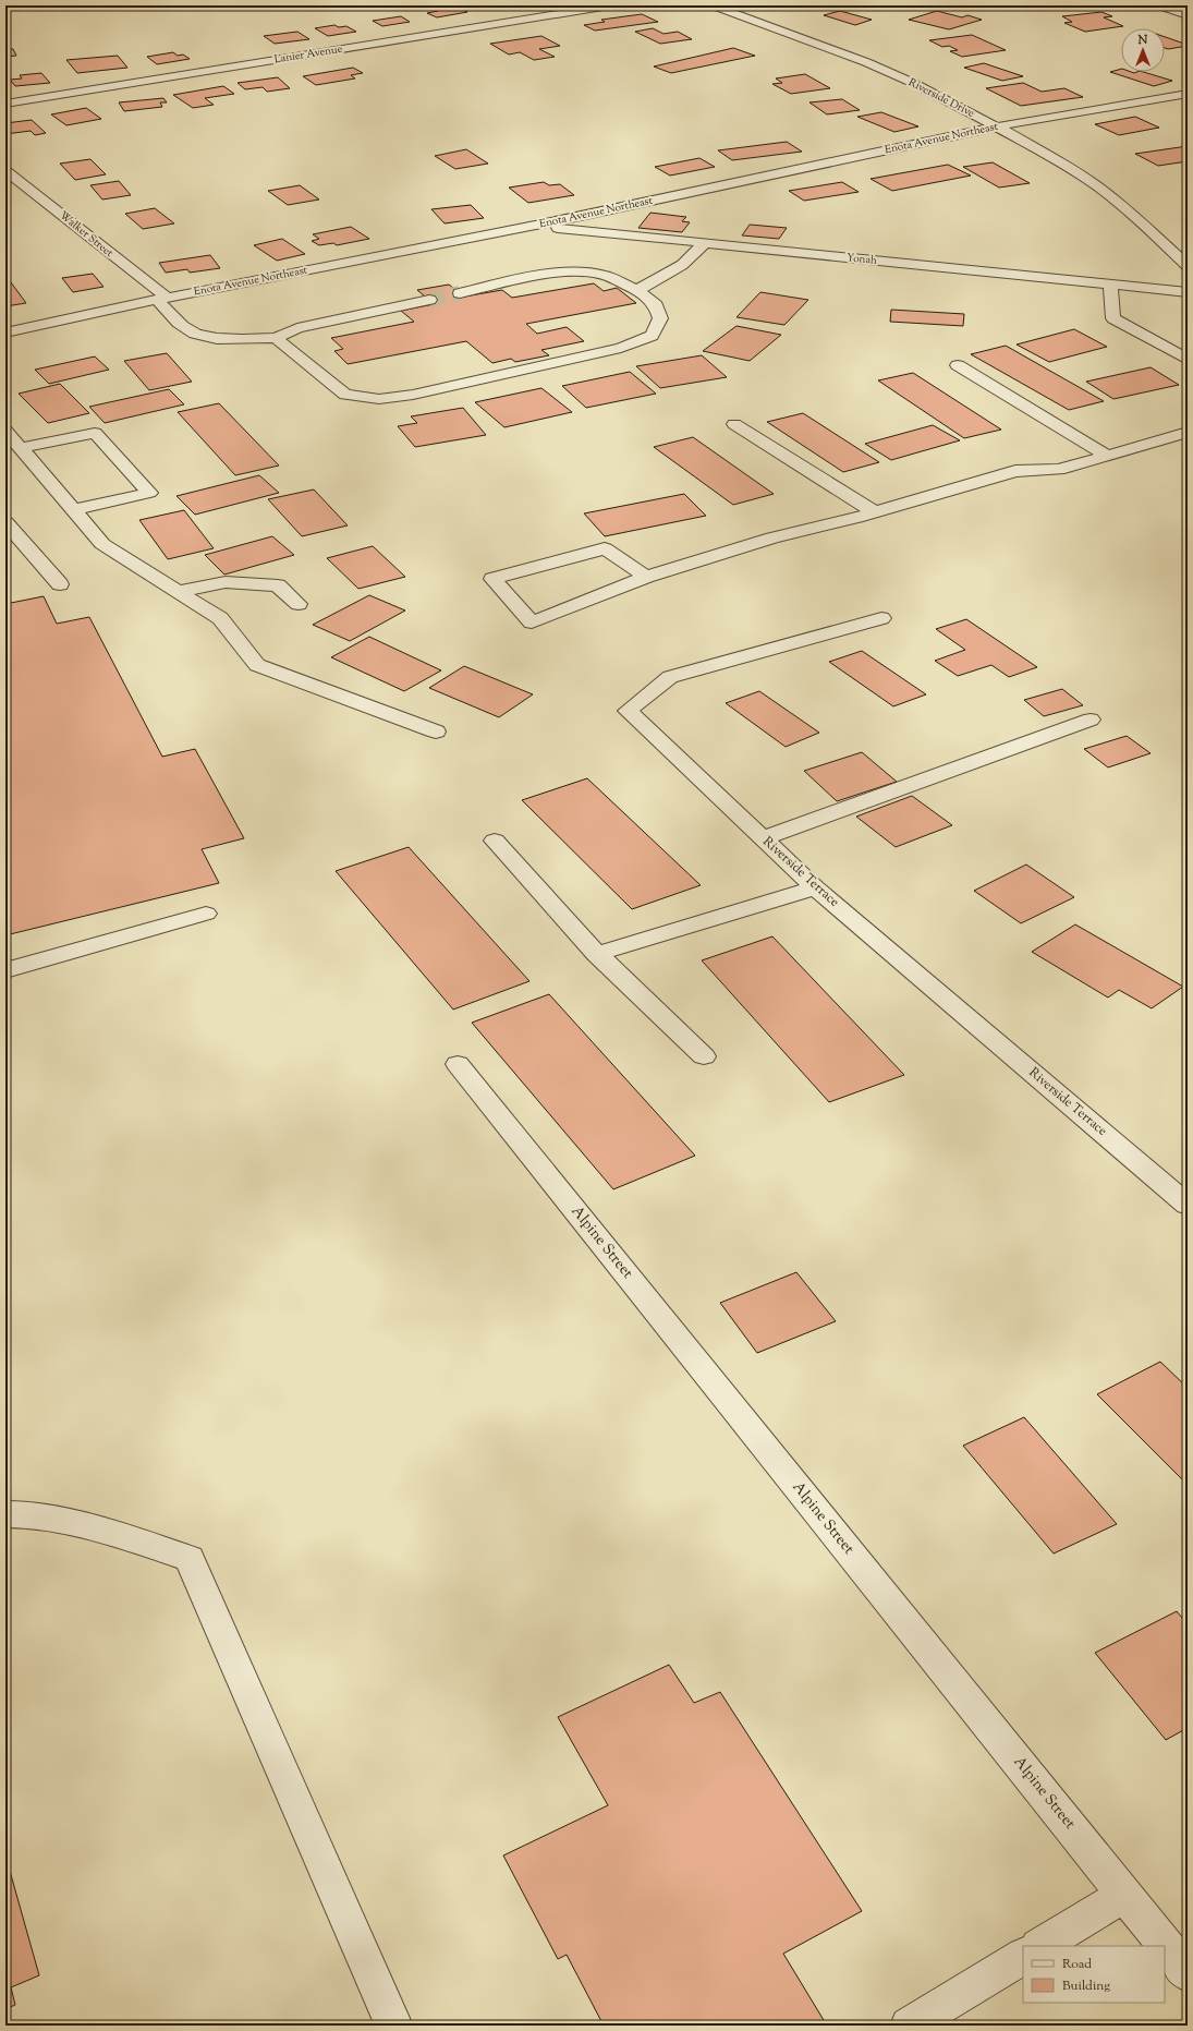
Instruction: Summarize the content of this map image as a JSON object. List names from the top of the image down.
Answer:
{
  "streets": {
    "street": [
      "Lanier Avenue",
      "Riverside Drive",
      "Enota Avenue Northeast",
      "Walker Street",
      "Yonah",
      "Riverside Terrace",
      "Alpine Street"
    ]
  },
  "crossings": [
    ["Riverside Drive", "Enota Avenue Northeast"],
    ["Enota Avenue Northeast", "Walker Street"],
    ["Enota Avenue Northeast", "Yonah"]
  ],
  "legend": ["Road", "Building"],
  "north": "top"
}
